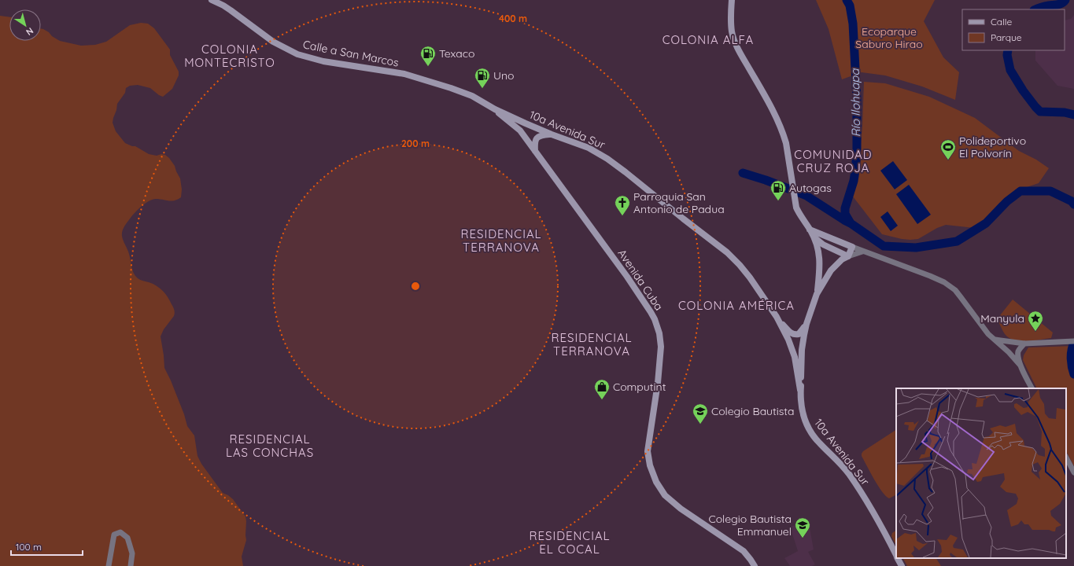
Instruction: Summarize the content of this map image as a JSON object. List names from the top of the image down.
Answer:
{
  "streets": {
    "main road": ["Calle a San Marcos", "10a Avenida Sur", "Avenida Cuba"]
  },
  "crossings": [
    ["Calle a San Marcos", "10a Avenida Sur"],
    ["Calle a San Marcos", "Avenida Cuba"],
    ["10a Avenida Sur", "Avenida Cuba"]
  ],
  "districts": [
    "COLONIA ALFA",
    "COLONIA MONTECRISTO",
    "COMUNIDAD CRUZ ROJA",
    "RESIDENCIAL TERRANOVA",
    "COLONIA AMÉRICA",
    "RESIDENCIAL TERRANOVA",
    "RESIDENCIAL LAS CONCHAS",
    "RESIDENCIAL EL COCAL"
  ],
  "water": ["Río Ilohuapa"],
  "parks": ["Ecoparque Saburo Hirao"],
  "places": {
    "fuel station": ["Texaco", "Uno", "Autogas"],
    "sports": ["Polideportivo El Polvorín"],
    "church": ["Parroquia San Antonio de Padua"],
    "place": ["Manyula"],
    "shop": ["Computint"],
    "school or university": ["Colegio Bautista", "Colegio Bautista Emmanuel"]
  },
  "legend": ["Calle", "Parque"],
  "scale_bar": "100 m",
  "north": "bottom right",
  "rings": ["400 m", "200 m"]
}
